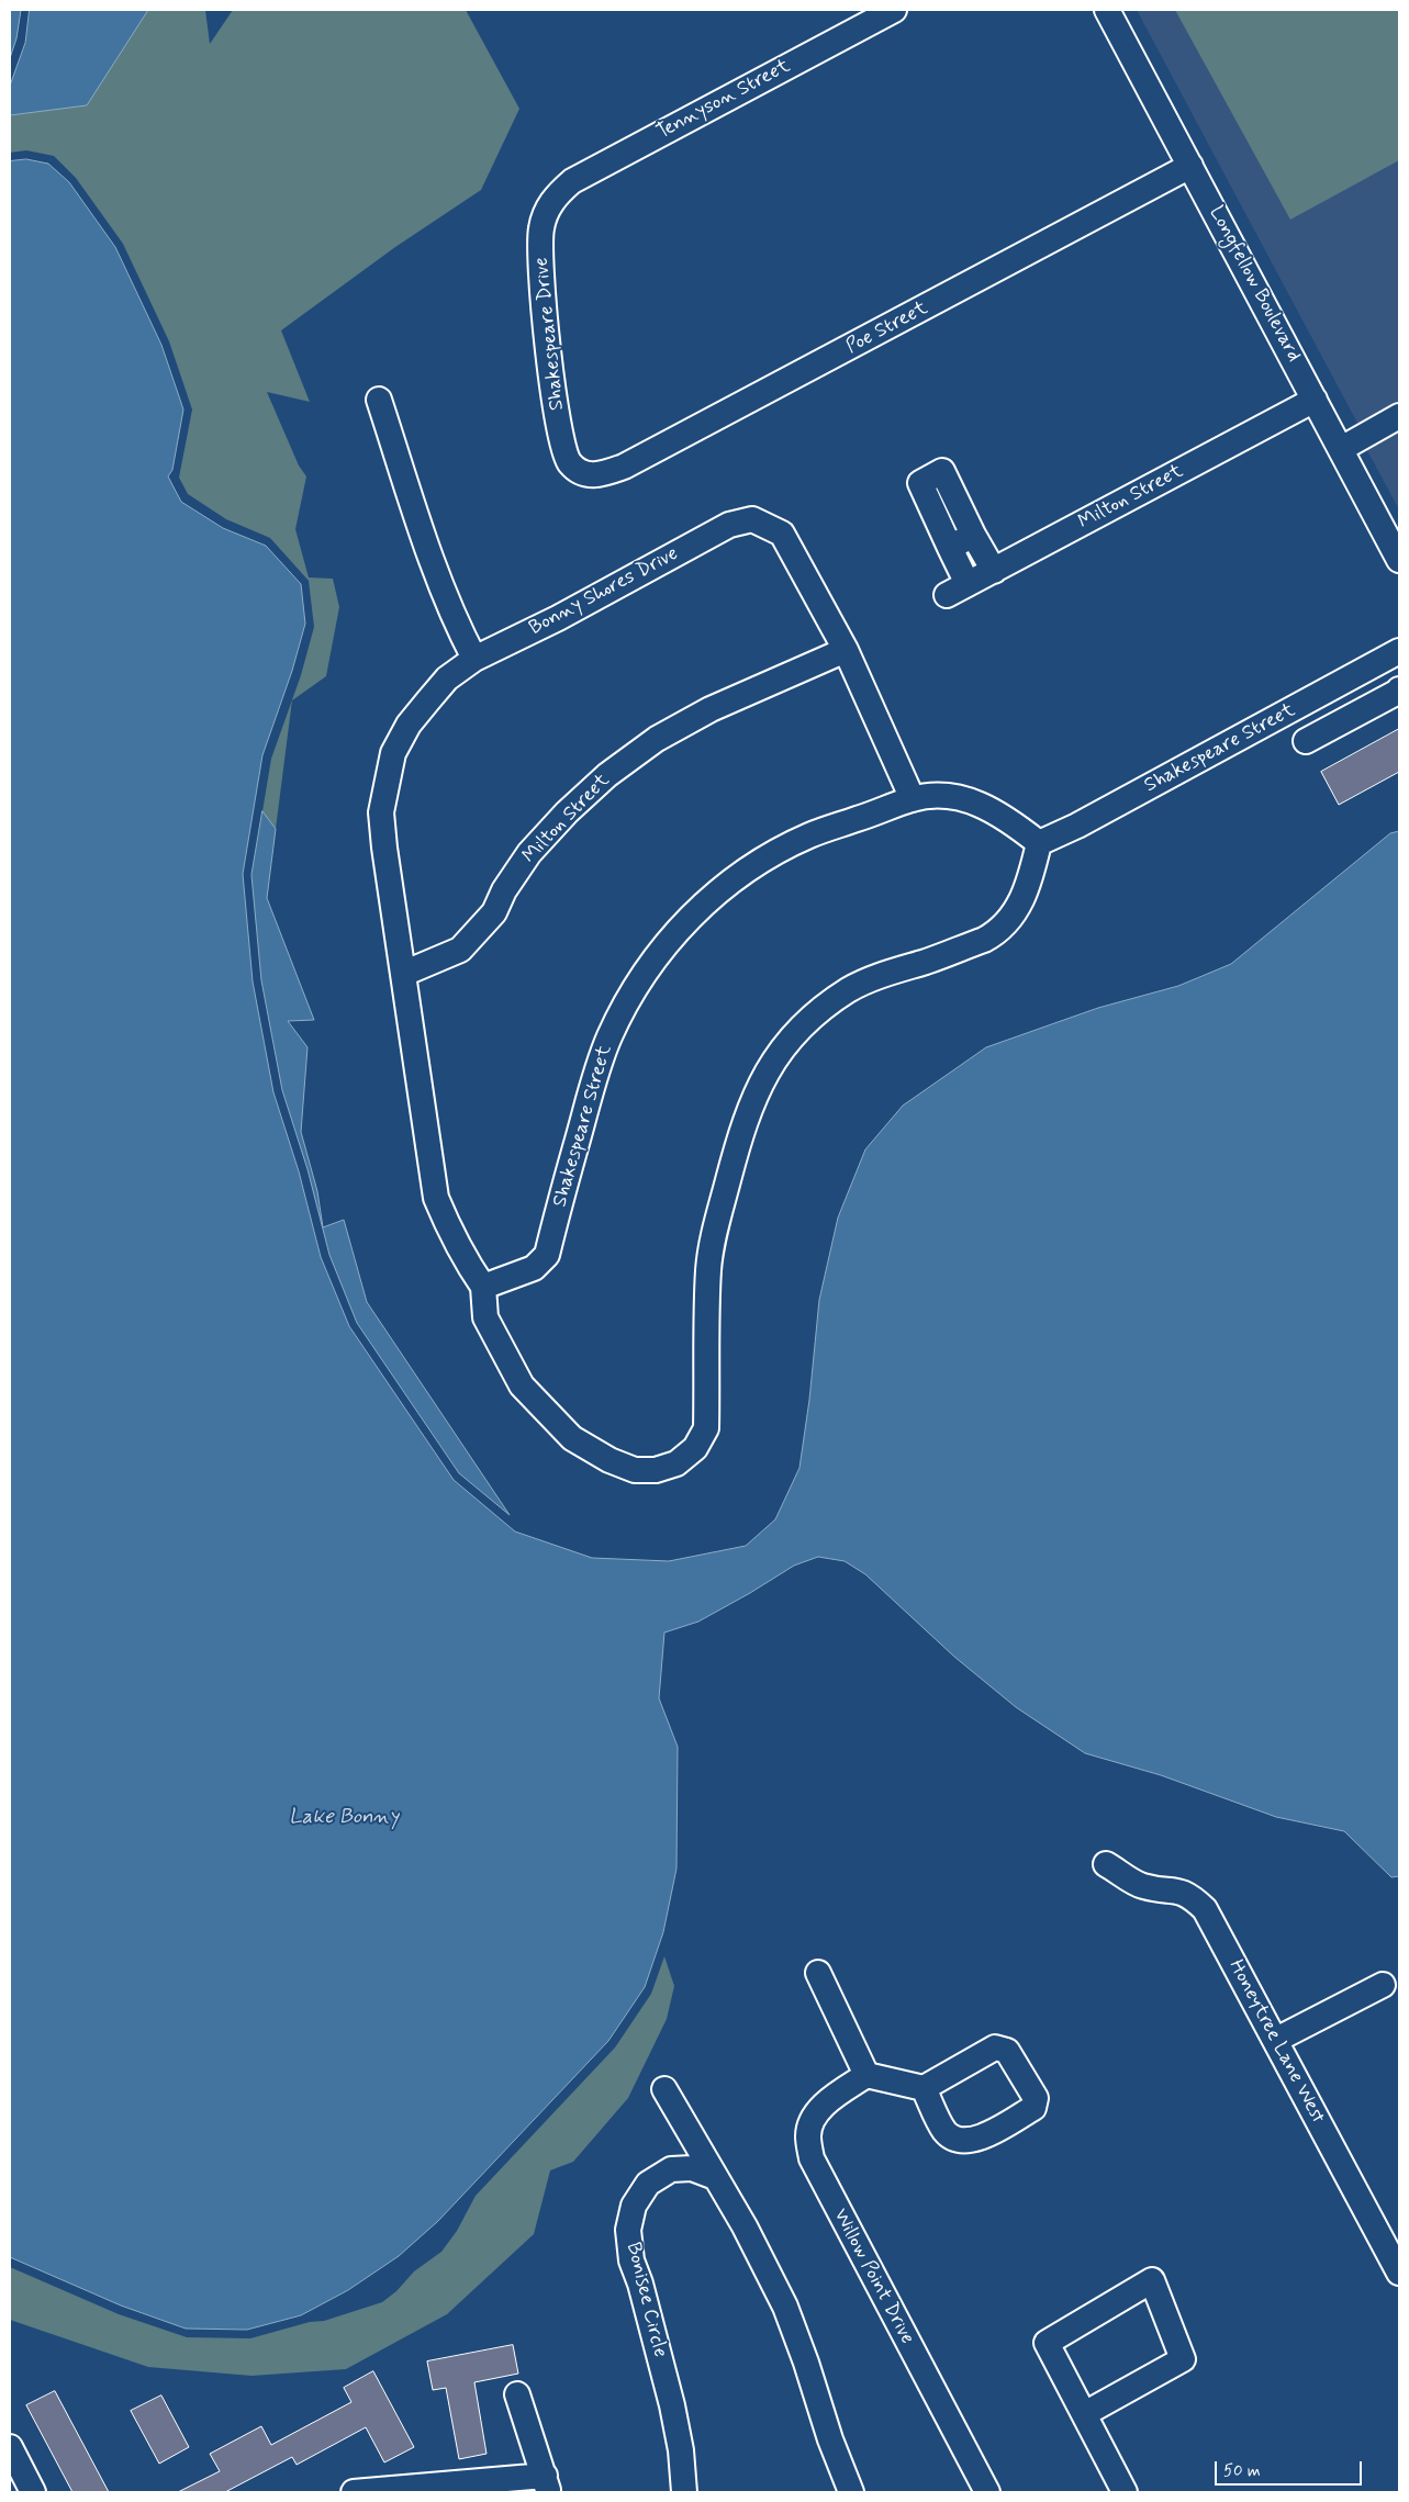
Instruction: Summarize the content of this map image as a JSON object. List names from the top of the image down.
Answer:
{
  "streets": {
    "street": [
      "Tennyson Street",
      "Longfellow Boulevard",
      "Poe Street",
      "Shakespeare Drive",
      "Milton Street",
      "Bonny Shores Drive",
      "Shakespeare Street",
      "Honeytree Lane West",
      "Willow Point Drive",
      "Bonisee Circle"
    ]
  },
  "crossings": [
    ["Tennyson Street", "Shakespeare Drive"],
    ["Longfellow Boulevard", "Poe Street"],
    ["Longfellow Boulevard", "Milton Street"],
    ["Poe Street", "Shakespeare Drive"],
    ["Milton Street", "Bonny Shores Drive"],
    ["Bonny Shores Drive", "Shakespeare Street"]
  ],
  "water": ["Lake Bonny"],
  "scale_bar": "50 m"
}
